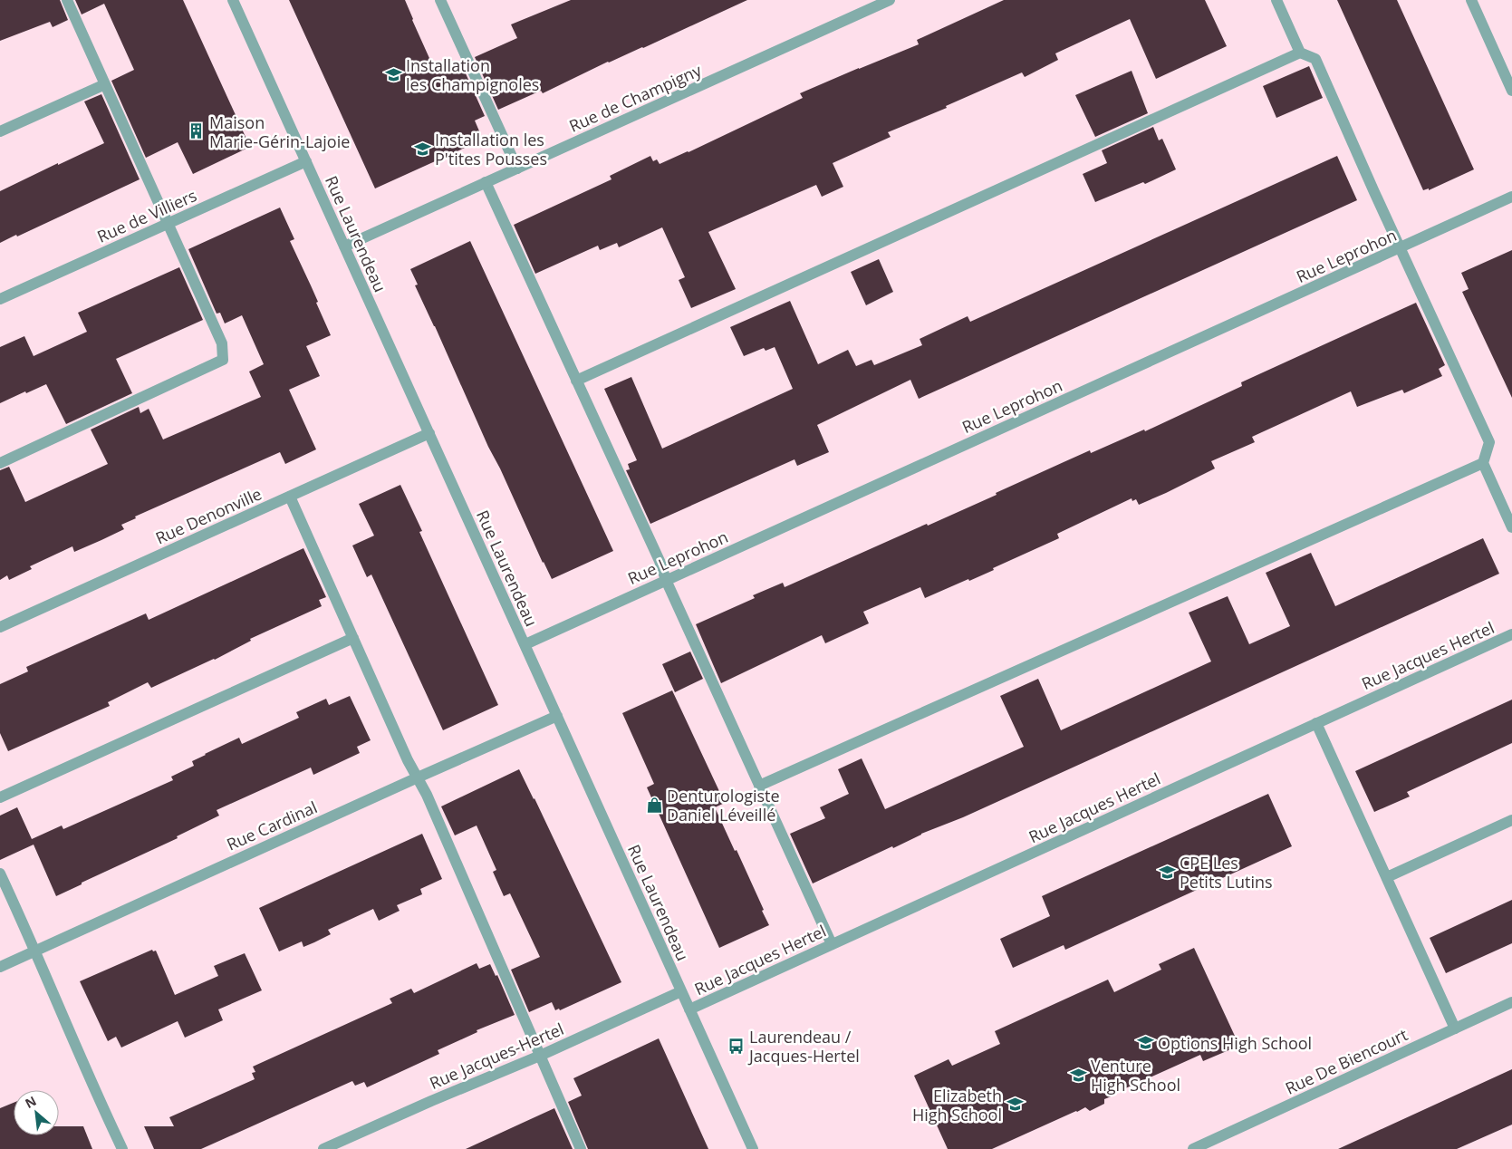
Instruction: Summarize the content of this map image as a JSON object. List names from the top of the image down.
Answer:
{
  "streets": {
    "street": [
      "Rue de Champigny",
      "Rue de Villiers",
      "Rue Laurendeau",
      "Rue Leprohon",
      "Rue Denonville",
      "Rue Jacques Hertel",
      "Rue Cardinal",
      "Rue Jacques-Hertel",
      "Rue De Biencourt"
    ]
  },
  "crossings": [
    ["Rue de Champigny", "Rue Laurendeau"],
    ["Rue de Villiers", "Rue Laurendeau"],
    ["Rue Laurendeau", "Rue Leprohon"],
    ["Rue Laurendeau", "Rue Denonville"],
    ["Rue Laurendeau", "Rue Jacques Hertel"],
    ["Rue Laurendeau", "Rue Cardinal"],
    ["Rue Laurendeau", "Rue Jacques-Hertel"]
  ],
  "places": {
    "school or university": [
      "Installation les Champignoles",
      "Installation les P'tites Pousses",
      "CPE Les Petits Lutins",
      "Options High School",
      "Venture High School",
      "Elizabeth High School"
    ],
    "building": ["Maison Marie-Gérin-Lajoie"],
    "shop": ["Denturologiste Daniel Léveillé"],
    "bus stop": ["Laurendeau / Jacques-Hertel"]
  },
  "north": "top left"
}
